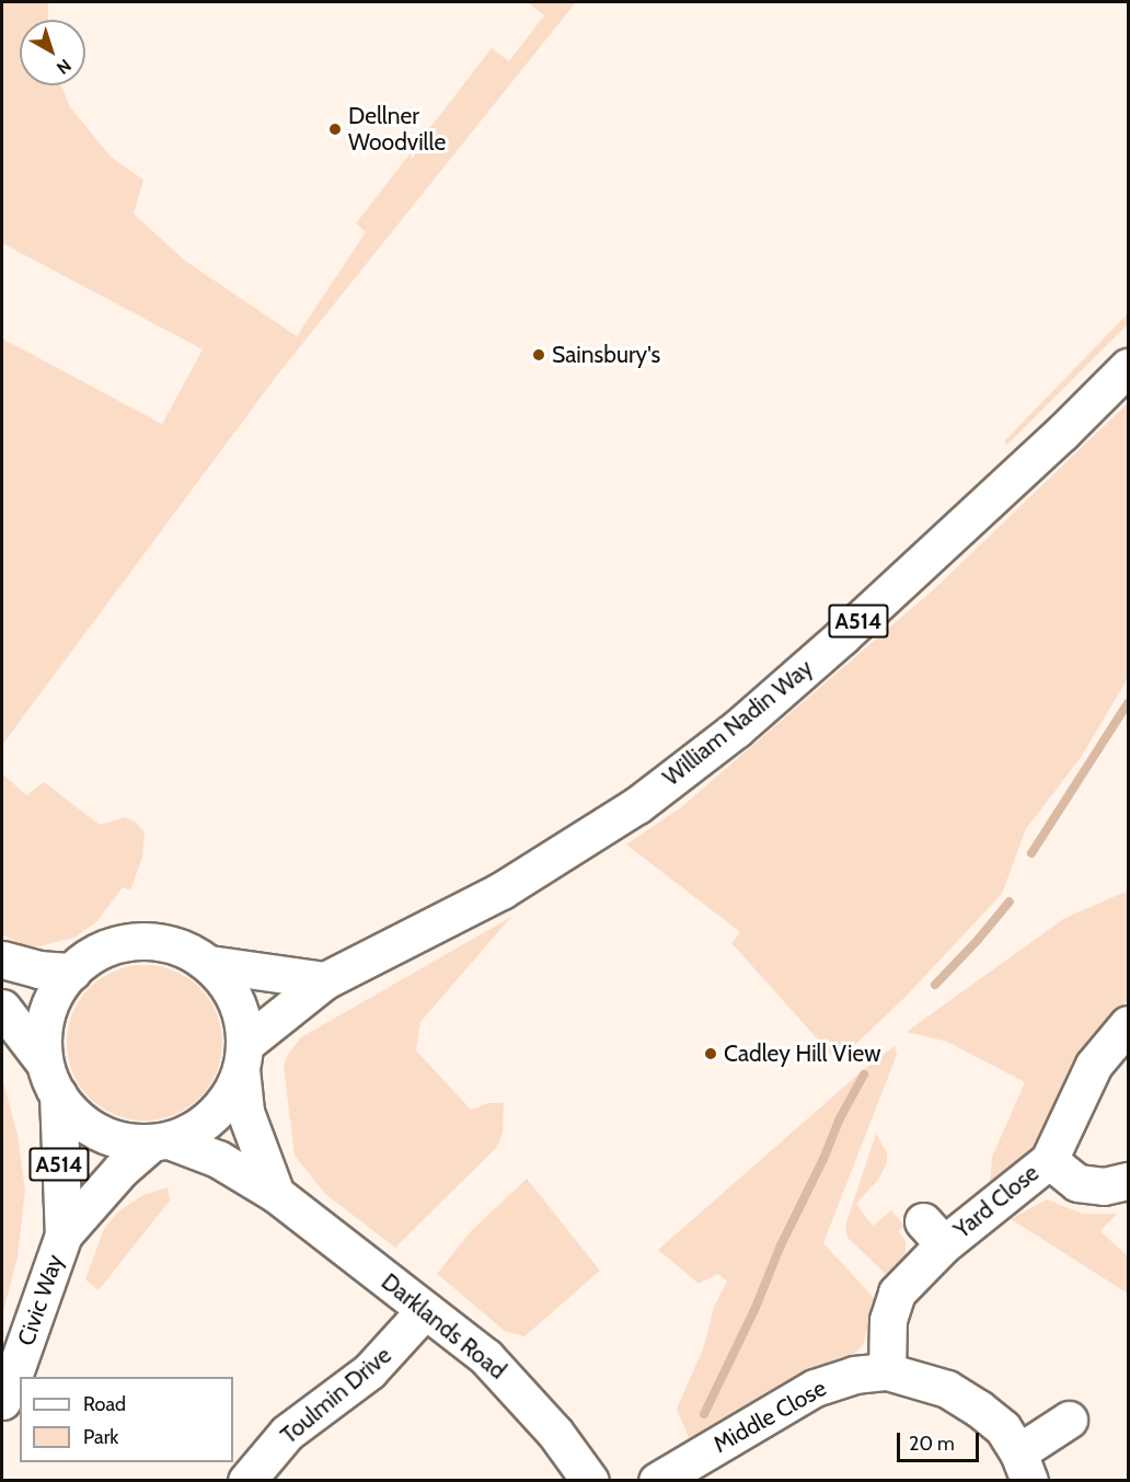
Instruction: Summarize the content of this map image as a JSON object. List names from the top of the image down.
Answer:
{
  "streets": {
    "main road": [
      "A514",
      "William Nadin Way",
      "Yard Close",
      "Civic Way",
      "Darklands Road",
      "Toulmin Drive",
      "Middle Close"
    ]
  },
  "crossings": [
    ["William Nadin Way", "Civic Way"],
    ["William Nadin Way", "Darklands Road"],
    ["Yard Close", "Middle Close"],
    ["Civic Way", "Darklands Road"],
    ["Darklands Road", "Toulmin Drive"]
  ],
  "places": ["Dellner Woodville", "Sainsbury's", "Cadley Hill View"],
  "legend": ["Road", "Park"],
  "scale_bar": "20 m",
  "north": "bottom right"
}
